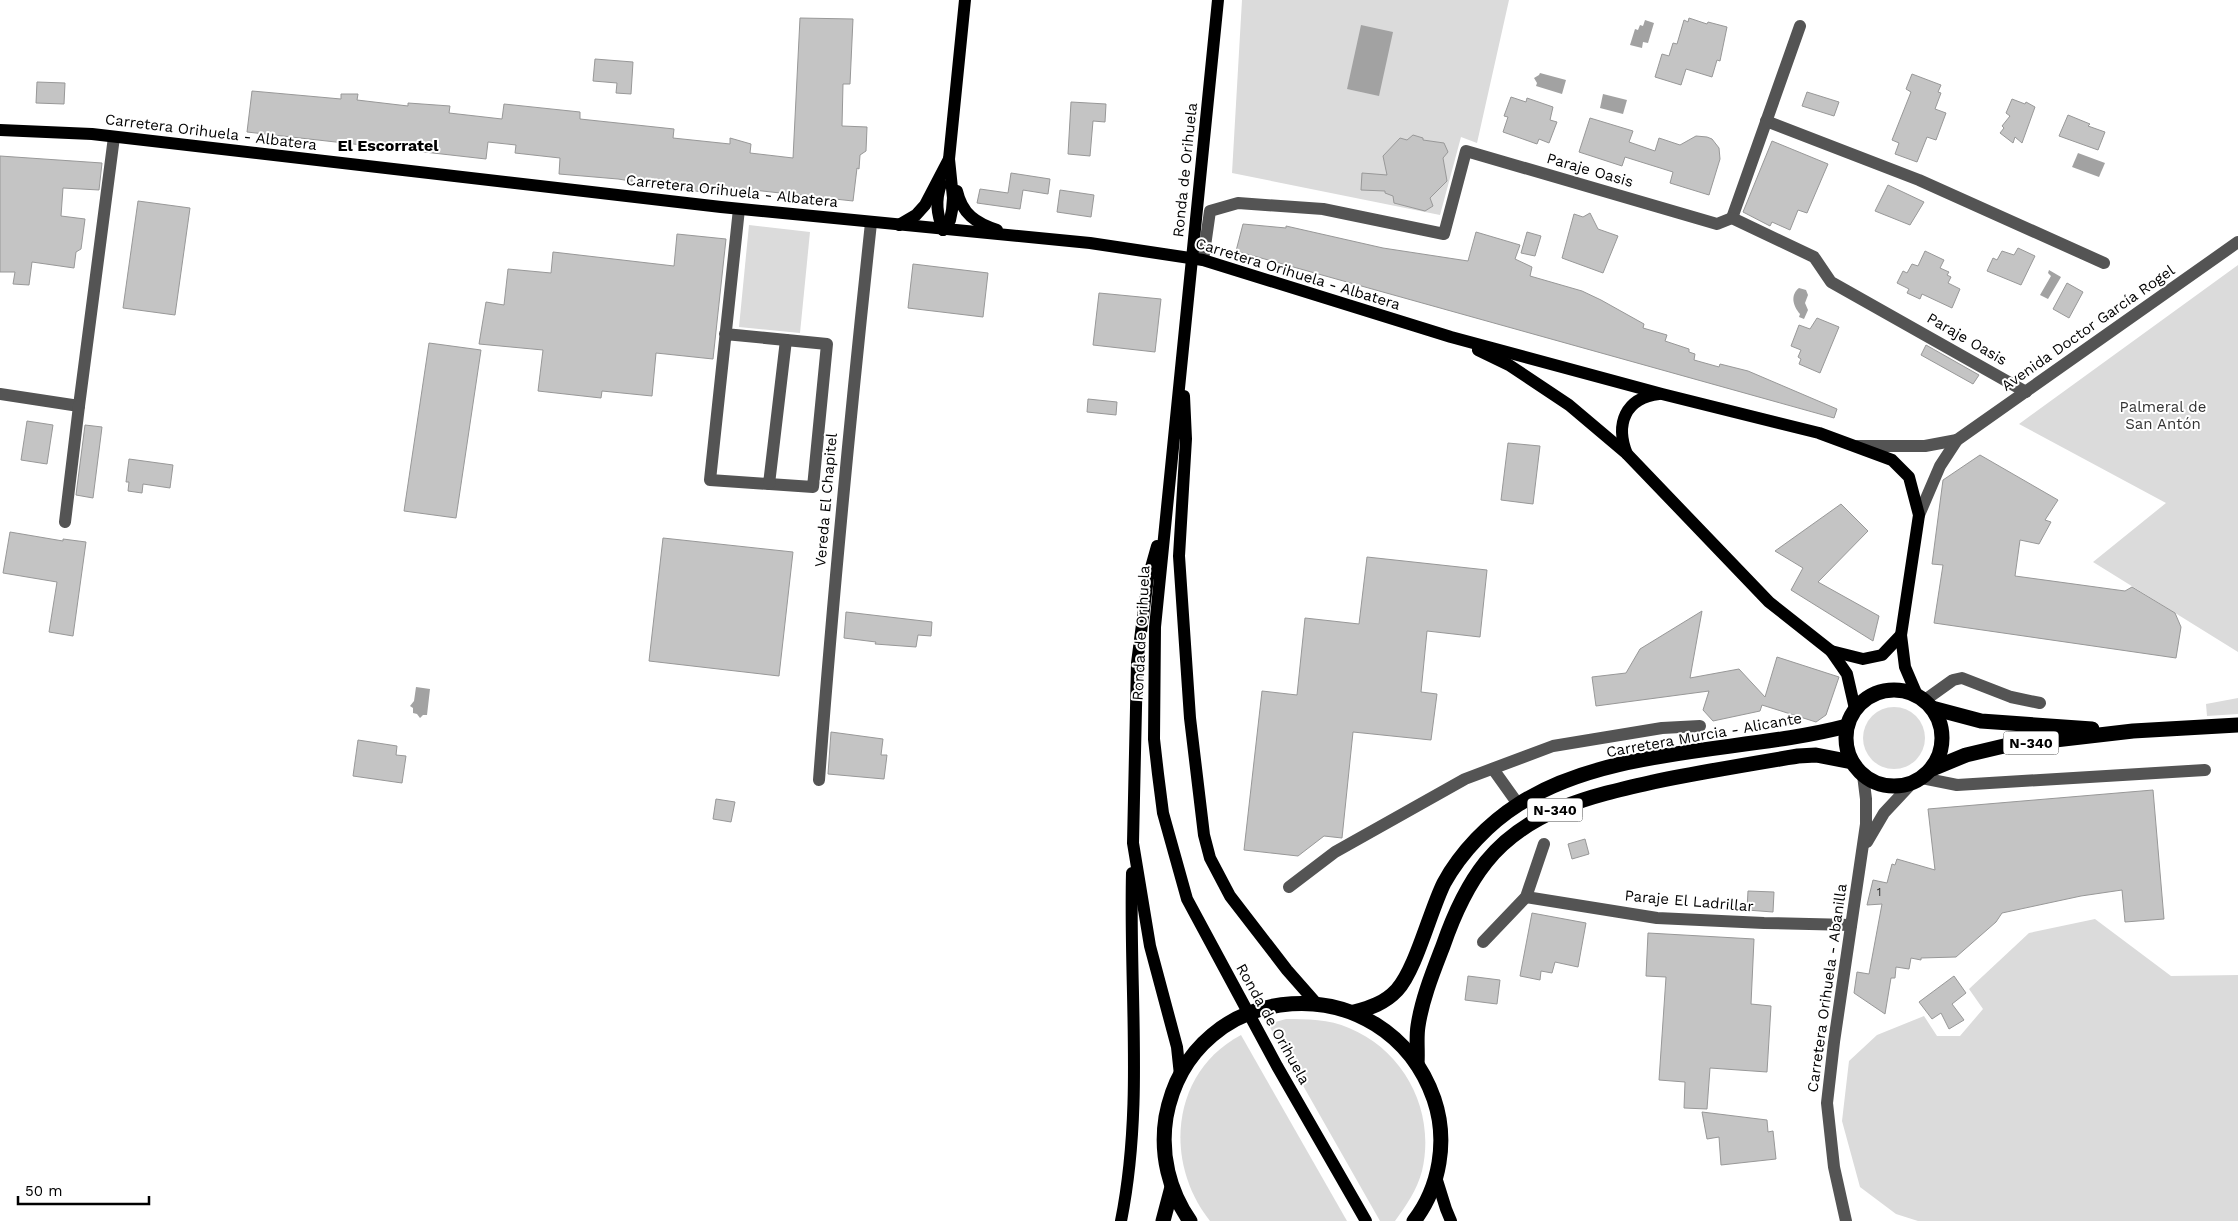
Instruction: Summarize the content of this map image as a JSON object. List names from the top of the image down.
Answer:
{
  "streets": {
    "highway": ["Carretera Murcia - Alicante", "N-340"],
    "main road": ["Carretera Orihuela - Albatera", "Ronda de Orihuela", "Avenida Doctor García Rogel"],
    "street": [
      "Paraje Oasis",
      "Vereda El Chapitel",
      "Paraje El Ladrillar",
      "Carretera Orihuela - Abanilla"
    ]
  },
  "crossings": [
    ["Carretera Orihuela - Albatera", "Paraje Oasis"],
    ["Carretera Orihuela - Albatera", "Vereda El Chapitel"],
    ["Paraje Oasis", "Avenida Doctor García Rogel"],
    ["Avenida Doctor García Rogel", "Carretera Murcia - Alicante"],
    ["Avenida Doctor García Rogel", "N-340"],
    ["Avenida Doctor García Rogel", "Carretera Orihuela - Abanilla"],
    ["Carretera Murcia - Alicante", "N-340"],
    ["Carretera Murcia - Alicante", "Carretera Orihuela - Abanilla"],
    ["N-340", "Carretera Orihuela - Abanilla"],
    ["Paraje El Ladrillar", "Carretera Orihuela - Abanilla"]
  ],
  "districts": ["El Escorratel"],
  "parks": ["Palmeral de San Antón"],
  "house_numbers": ["1"],
  "scale_bar": "50 m"
}
